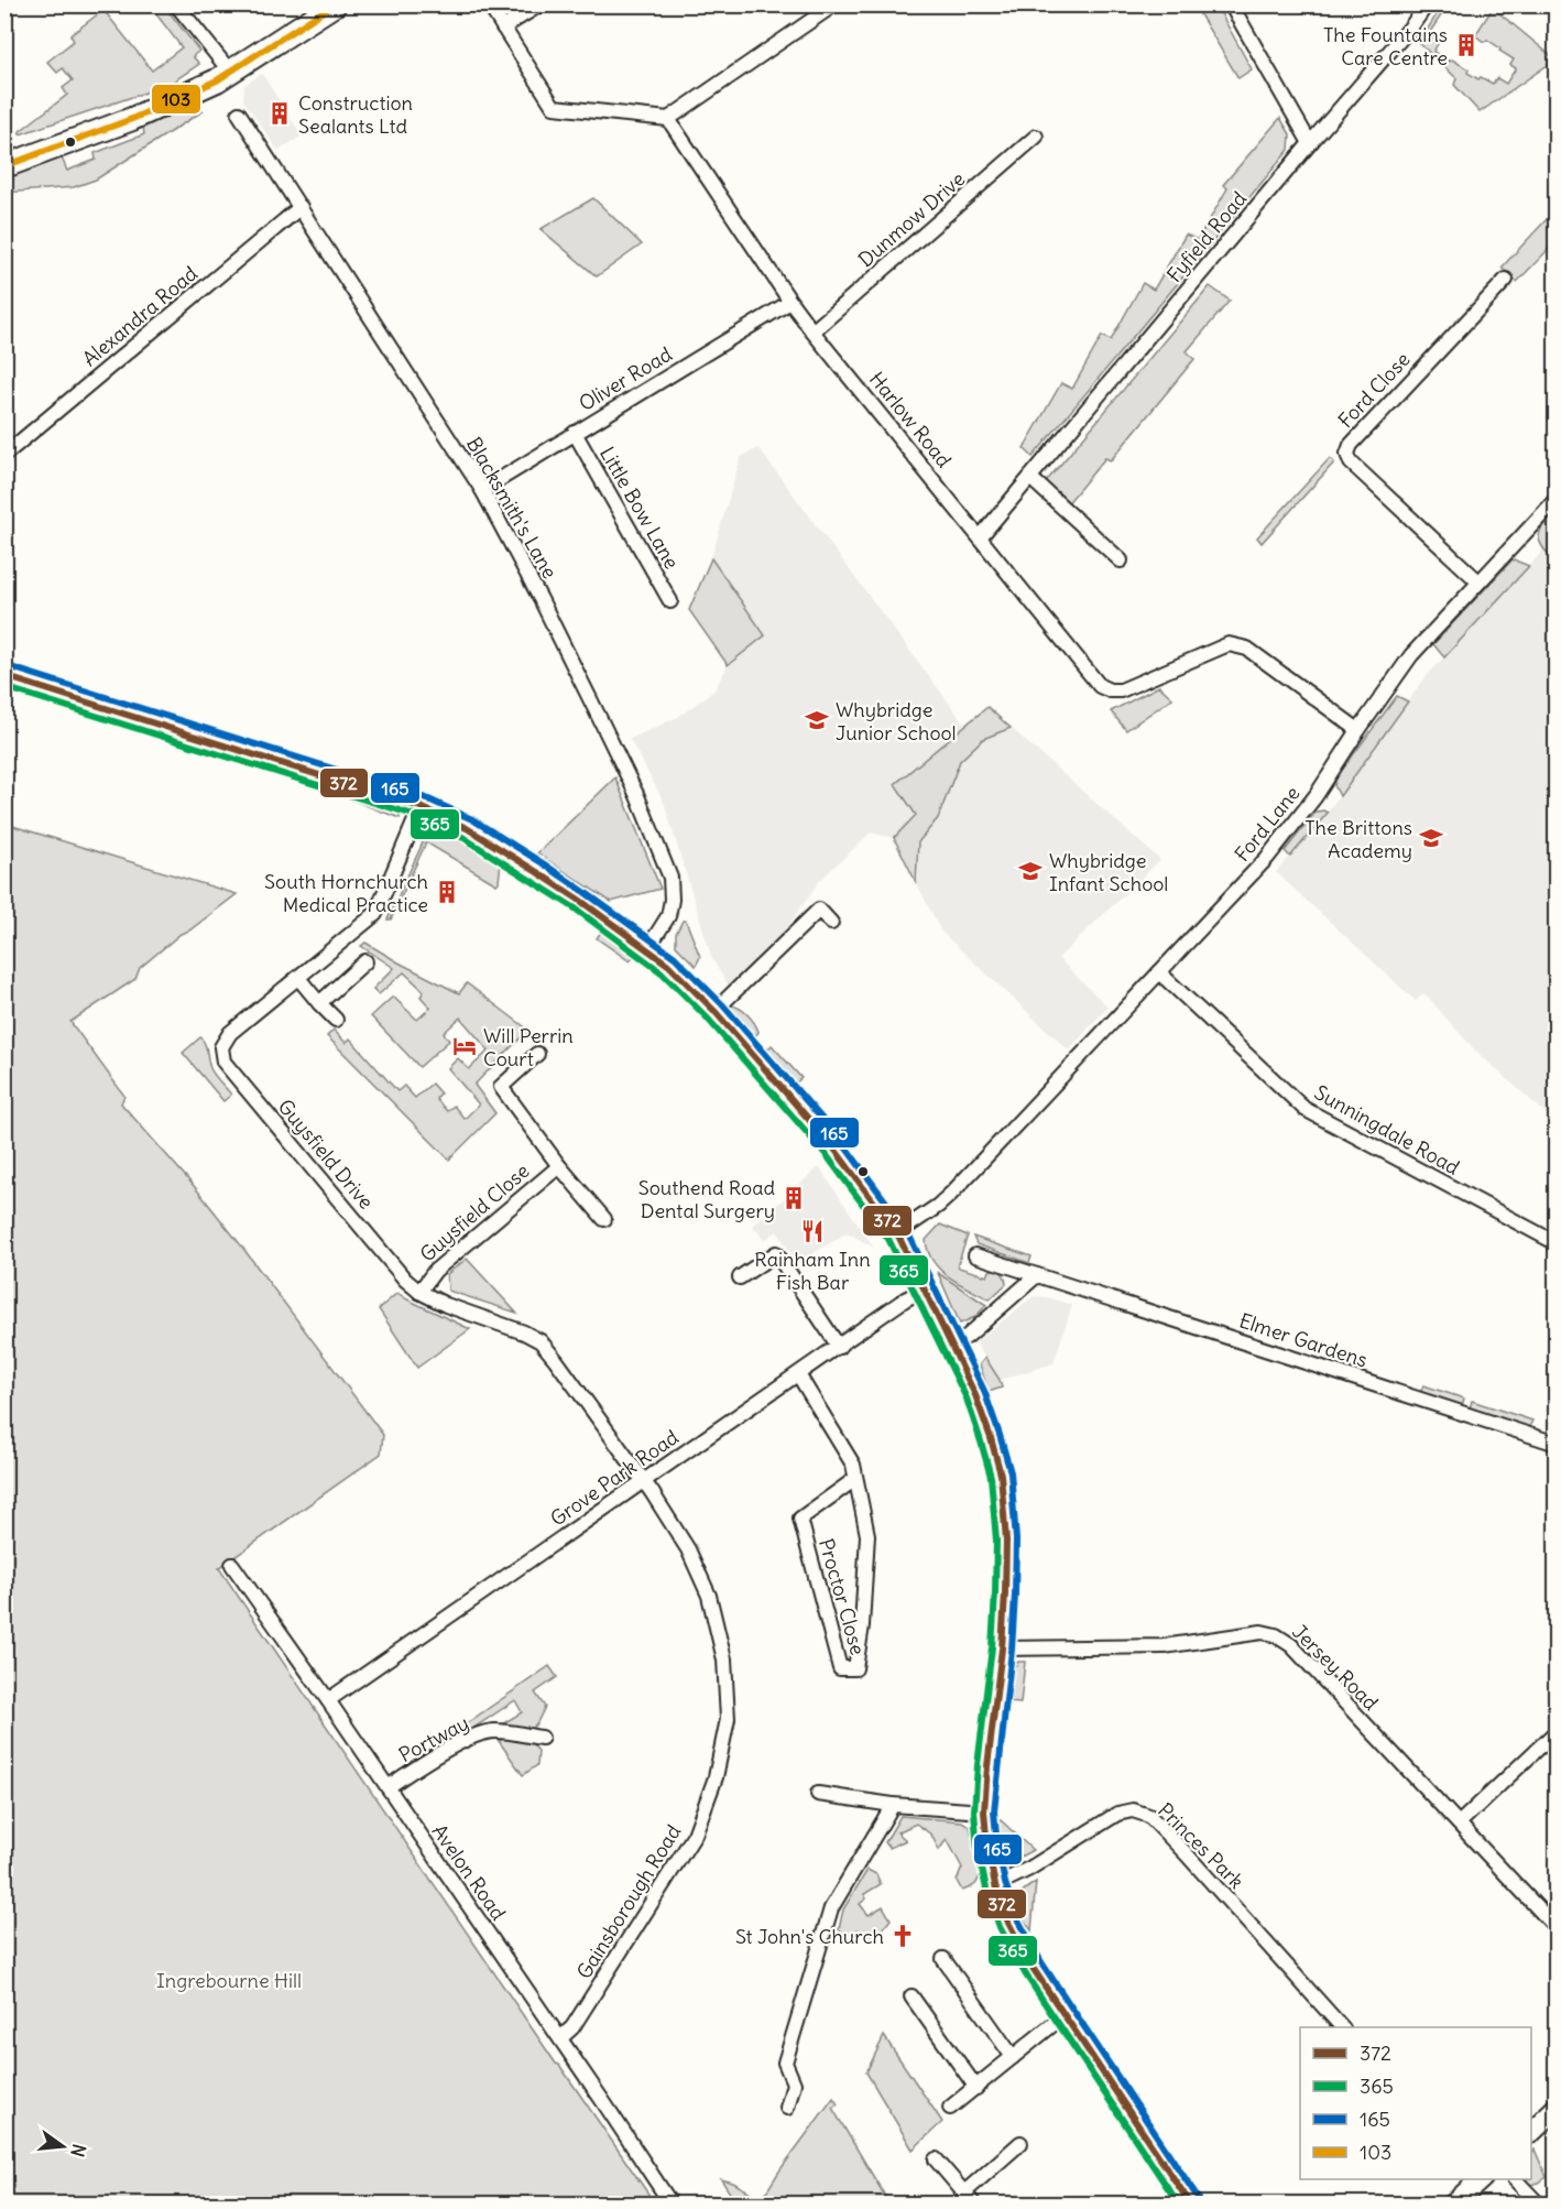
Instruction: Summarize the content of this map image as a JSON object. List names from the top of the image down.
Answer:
{
  "streets": {
    "street": [
      "Dunmow Drive",
      "Fyfield Road",
      "Alexandra Road",
      "Oliver Road",
      "Ford Close",
      "Harlow Road",
      "Blacksmith's Lane",
      "Little Bow Lane",
      "Ford Lane",
      "Sunningdale Road",
      "Guysfield Drive",
      "Guysfield Close",
      "Elmer Gardens",
      "Grove Park Road",
      "Proctor Close",
      "Jersey Road",
      "Portway",
      "Princes Park",
      "Avelon Road",
      "Gainsborough Road"
    ]
  },
  "crossings": [
    ["Dunmow Drive", "Harlow Road"],
    ["Fyfield Road", "Harlow Road"],
    ["Alexandra Road", "Blacksmith's Lane"],
    ["Oliver Road", "Harlow Road"],
    ["Oliver Road", "Blacksmith's Lane"],
    ["Oliver Road", "Little Bow Lane"],
    ["Ford Close", "Ford Lane"],
    ["Harlow Road", "Ford Lane"],
    ["Ford Lane", "Sunningdale Road"],
    ["Guysfield Drive", "Guysfield Close"],
    ["Guysfield Drive", "Grove Park Road"],
    ["Guysfield Drive", "Gainsborough Road"],
    ["Grove Park Road", "Proctor Close"],
    ["Grove Park Road", "Avelon Road"],
    ["Grove Park Road", "Gainsborough Road"],
    ["Portway", "Avelon Road"],
    ["Avelon Road", "Gainsborough Road"]
  ],
  "parks": ["Ingrebourne Hill"],
  "places": {
    "building": [
      "The Fountains Care Centre",
      "Construction Sealants Ltd",
      "South Hornchurch Medical Practice",
      "Southend Road Dental Surgery"
    ],
    "school or university": ["Whybridge Junior School", "The Brittons Academy", "Whybridge Infant School"],
    "hotel": ["Will Perrin Court"],
    "restaurant": ["Rainham Inn Fish Bar"],
    "church": ["St John's Church"]
  },
  "lines": [
    "transit line 103",
    "transit line 165",
    "transit line 372",
    "transit line 365"
  ],
  "legend": [
    "372",
    "365",
    "165",
    "103"
  ],
  "north": "right"
}
